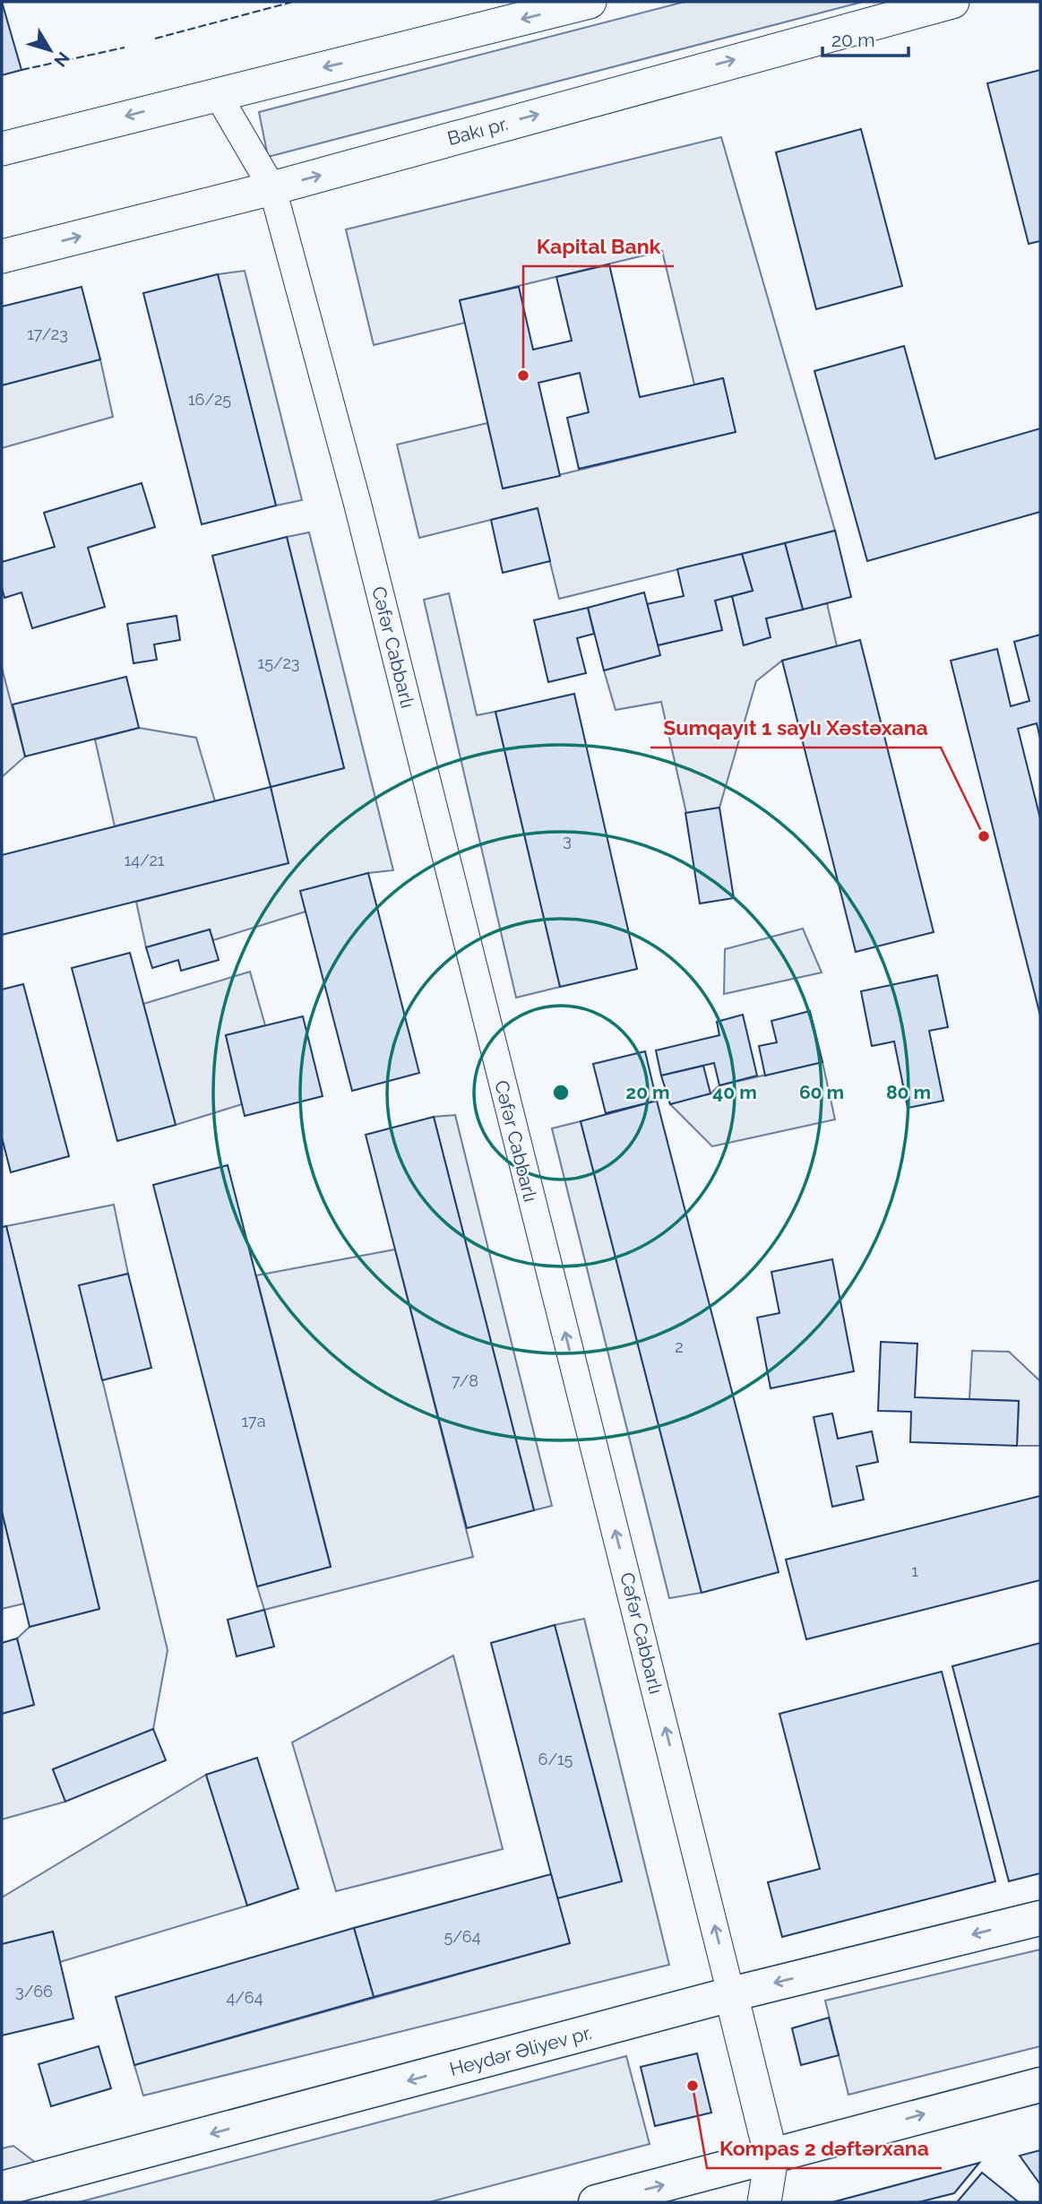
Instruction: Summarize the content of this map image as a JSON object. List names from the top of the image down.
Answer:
{
  "streets": {
    "main road": ["Heydər Əliyev pr."],
    "street": ["Bakı pr.", "Cəfər Cabbarlı"]
  },
  "crossings": [
    ["Bakı pr.", "Cəfər Cabbarlı"],
    ["Cəfər Cabbarlı", "Heydər Əliyev pr."]
  ],
  "one_way": ["Cəfər Cabbarlı"],
  "places": ["Kapital Bank", "Sumqayıt 1 saylı Xəstəxana", "Kompas 2 dəftərxana"],
  "house_numbers": [
    "17/23",
    "16/25",
    "15/23",
    "3",
    "14/21",
    "2",
    "7/8",
    "17a",
    "1",
    "6/15",
    "5/64",
    "3/66",
    "4/64"
  ],
  "scale_bar": "20 m",
  "north": "bottom right",
  "rings": [
    "20 m",
    "40 m",
    "60 m",
    "80 m"
  ]
}
